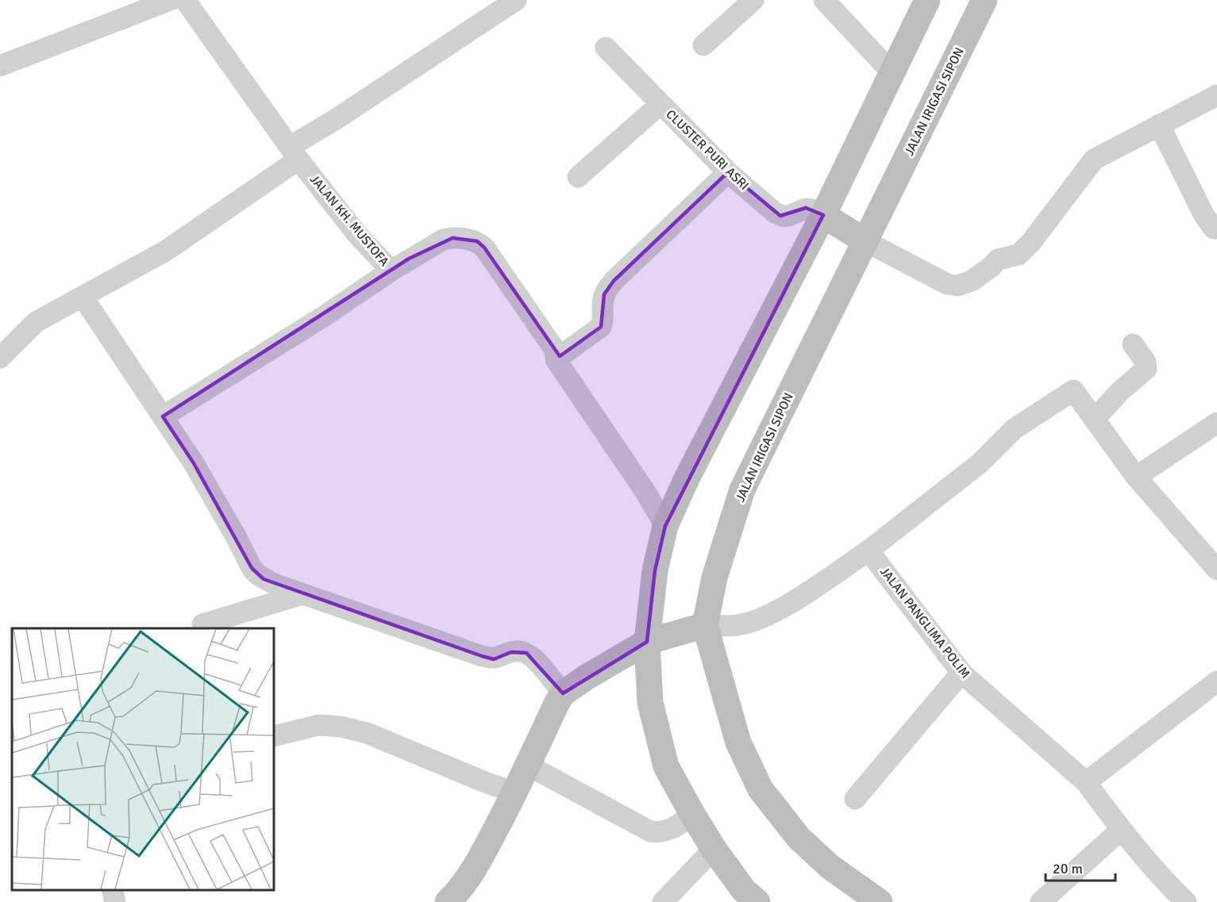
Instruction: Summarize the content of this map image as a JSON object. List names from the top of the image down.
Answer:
{
  "streets": {
    "street": [
      "JALAN IRIGASI SIPON",
      "CLUSTER PURI ASRI",
      "JALAN KH. MUSTOFA",
      "JALAN PANGLIMA POLIM"
    ]
  },
  "scale_bar": "20 m"
}
